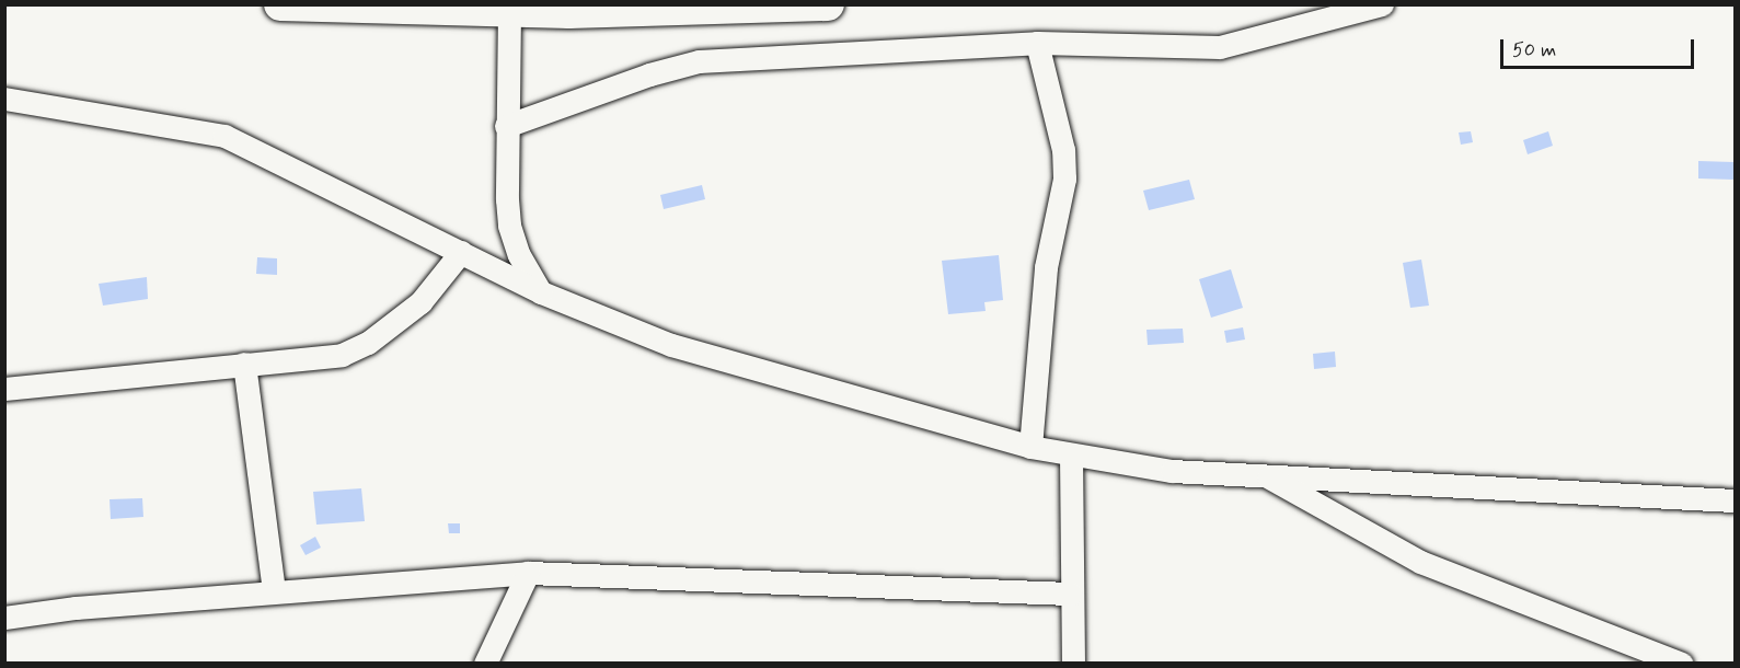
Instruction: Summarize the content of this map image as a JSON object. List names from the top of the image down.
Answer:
{
  "scale_bar": "50 m"
}
